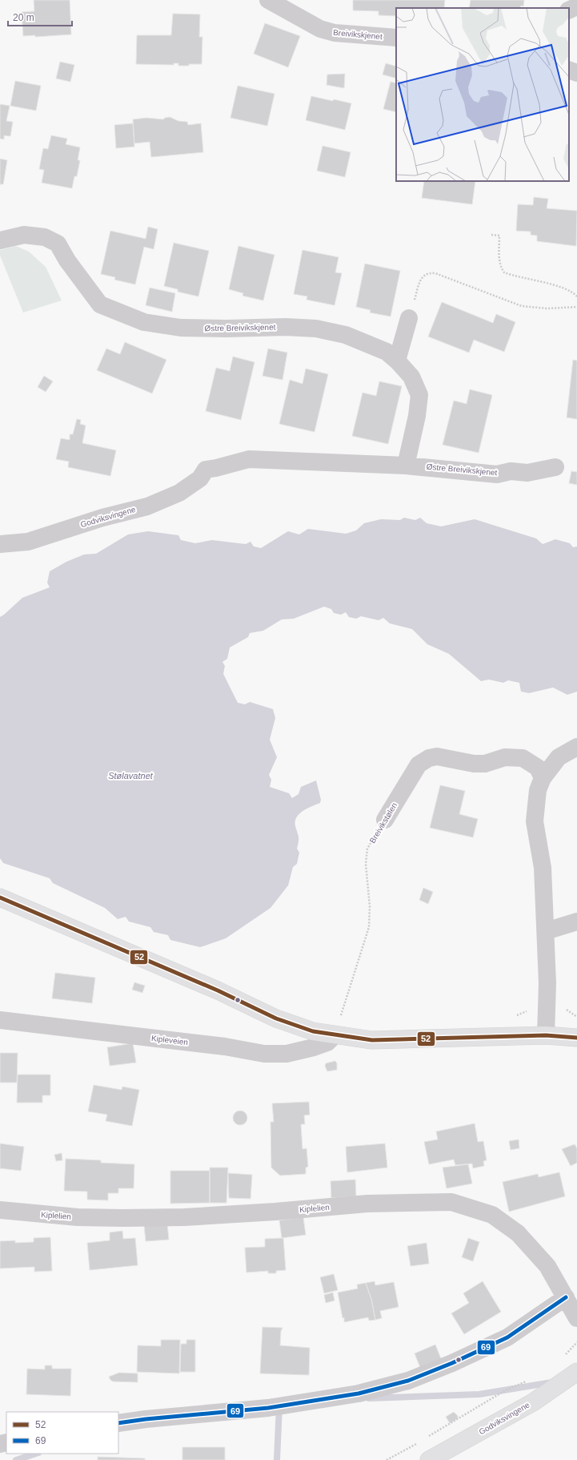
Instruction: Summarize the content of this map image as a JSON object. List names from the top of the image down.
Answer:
{
  "streets": {
    "main road": ["Godviksvingene"],
    "street": [
      "Breivikskjenet",
      "Østre Breivikskjenet",
      "Breivikstølen",
      "Kipleveien",
      "Kiplelien"
    ]
  },
  "crossings": [
    ["Østre Breivikskjenet", "Godviksvingene"],
    ["Breivikstølen", "Kipleveien"]
  ],
  "water": ["Stølavatnet"],
  "lines": ["transit line 52", "transit line 69"],
  "legend": ["52", "69"],
  "scale_bar": "20 m"
}
